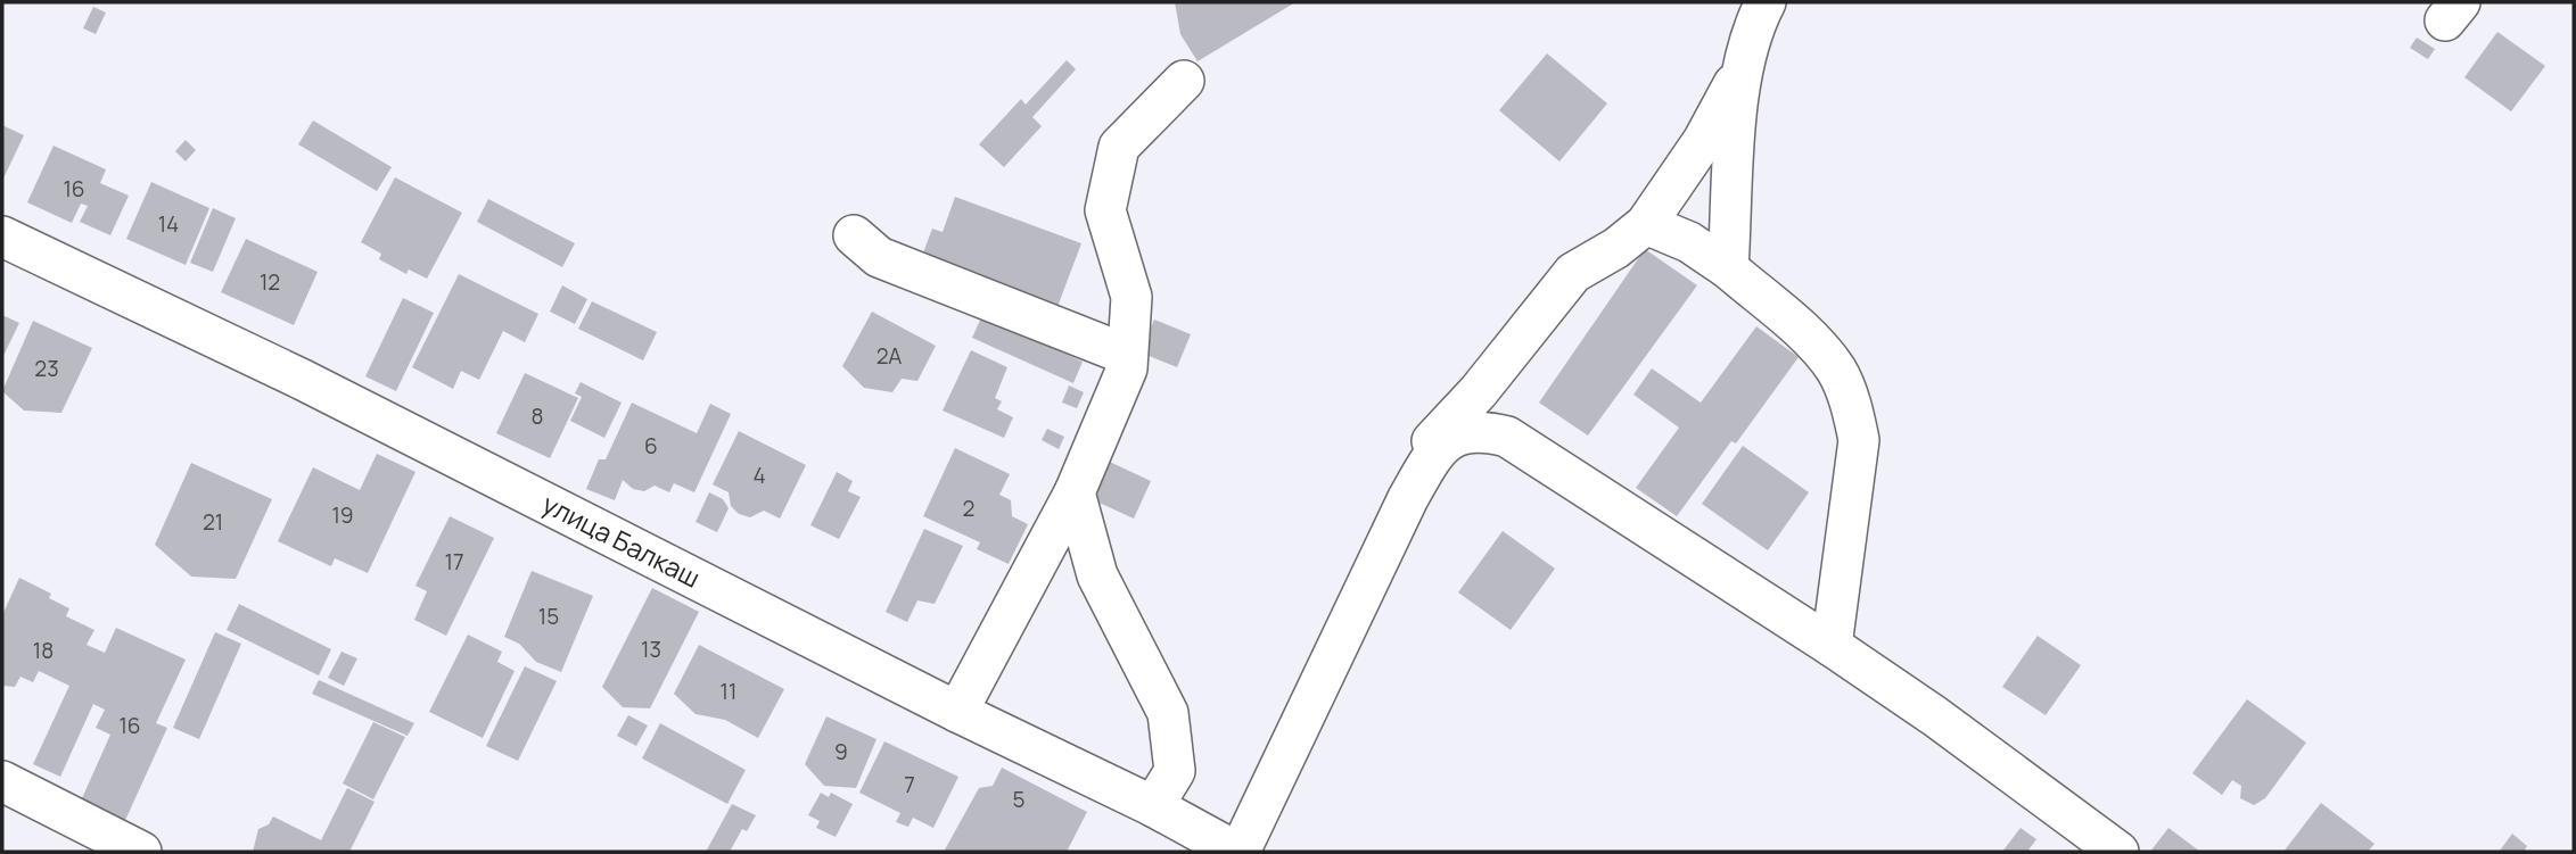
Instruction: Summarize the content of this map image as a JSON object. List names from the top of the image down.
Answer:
{
  "streets": {
    "street": ["улица Балкаш"]
  },
  "house_numbers": [
    "16",
    "14",
    "12",
    "2А",
    "23",
    "8",
    "6",
    "4",
    "2",
    "19",
    "21",
    "17",
    "15",
    "13",
    "18",
    "11",
    "16",
    "9",
    "7",
    "5"
  ]
}
